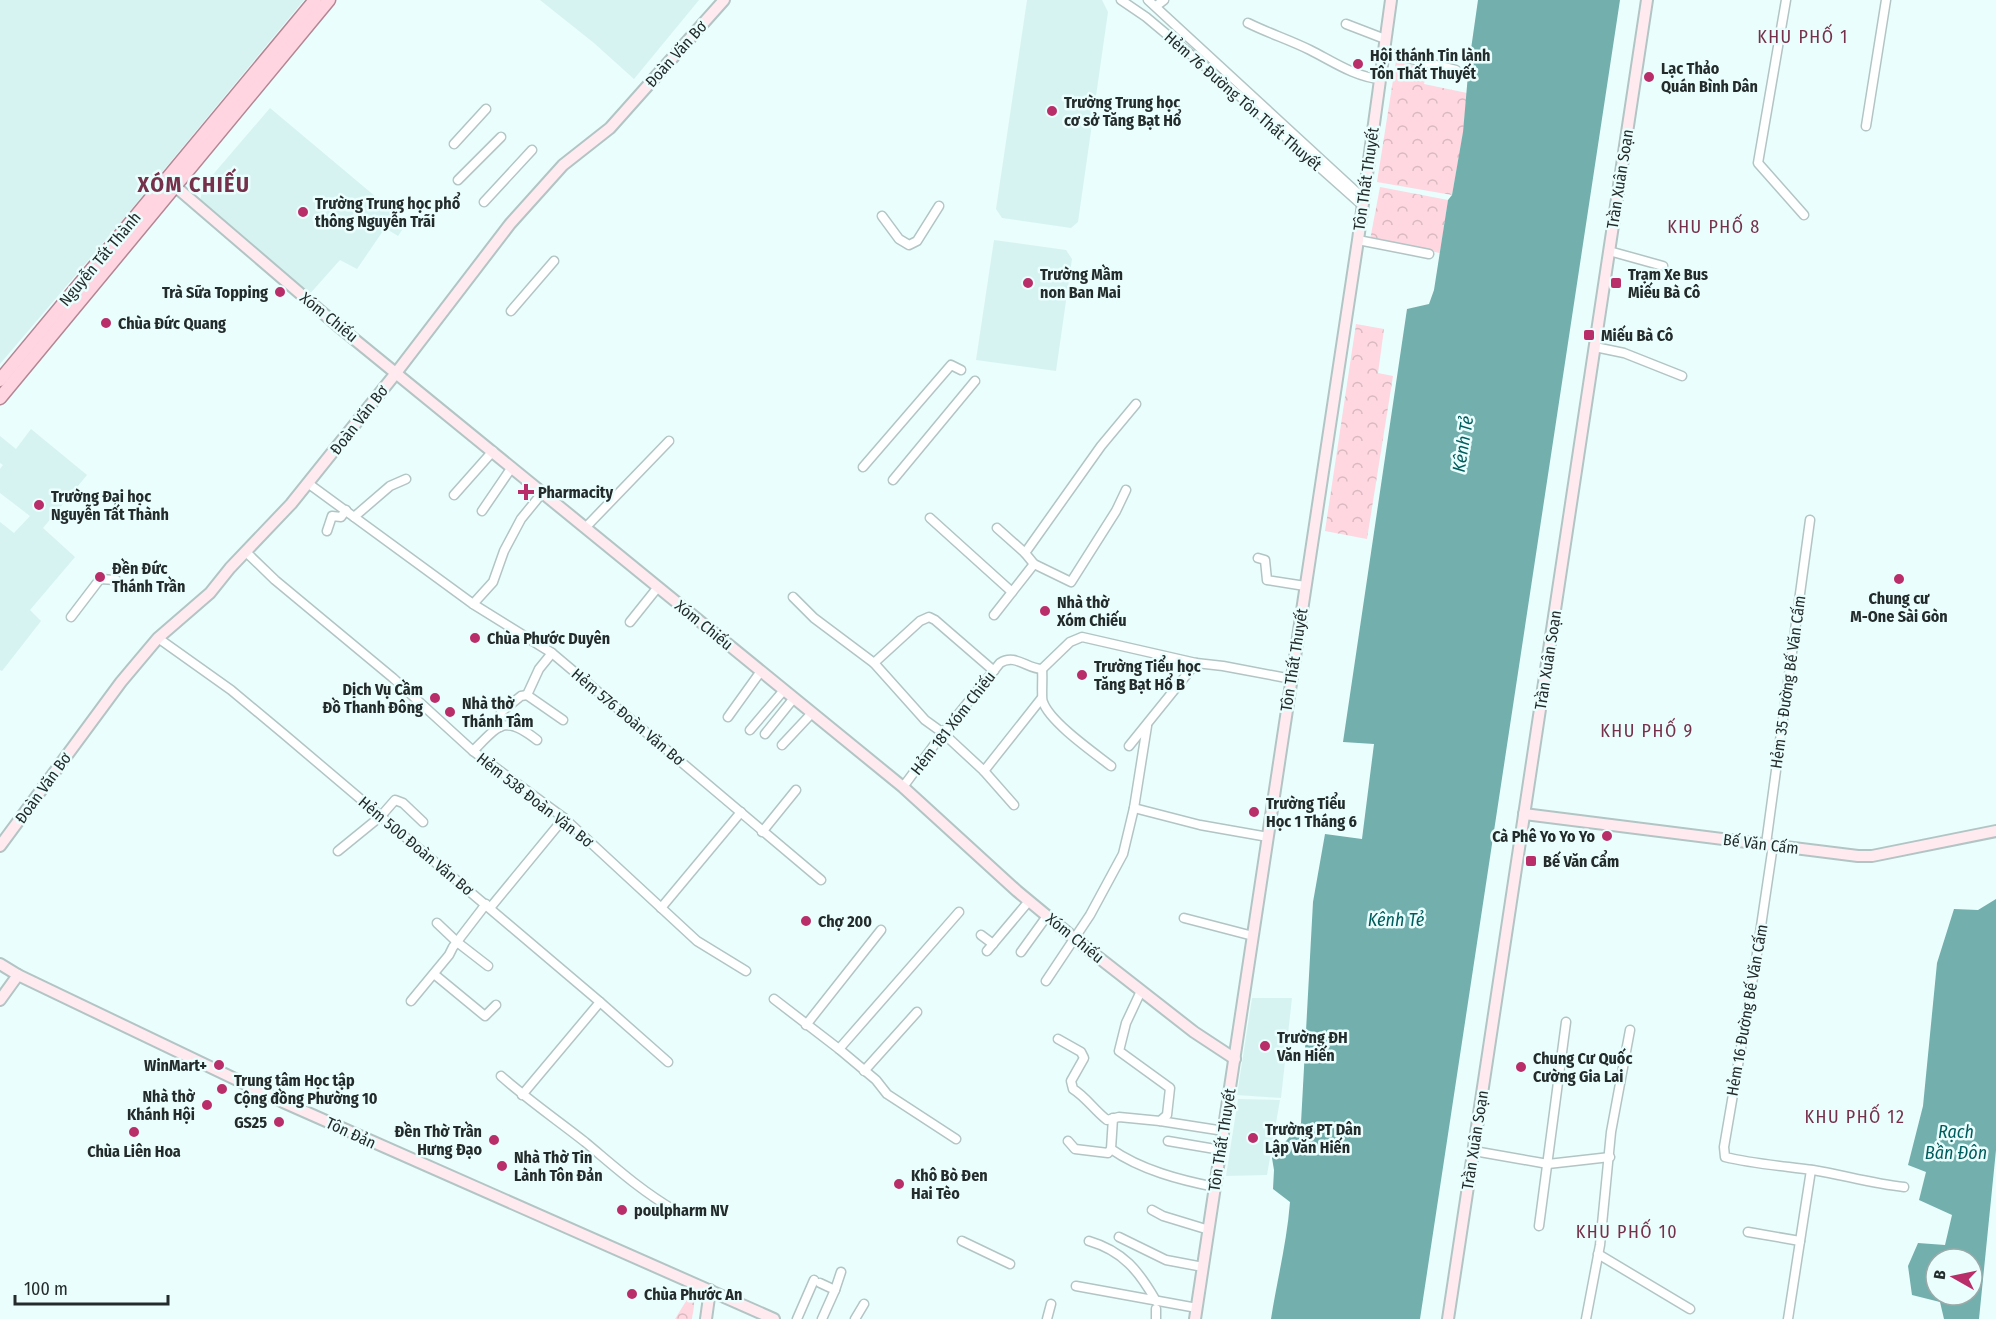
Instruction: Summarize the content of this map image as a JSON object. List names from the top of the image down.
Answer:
{
  "streets": {
    "main road": ["Nguyễn Tất Thành"],
    "street": [
      "Đoàn Văn Bơ",
      "Hẻm 76 Đường Tôn Thất Thuyết",
      "Tôn Thất Thuyết",
      "Trần Xuân Soạn",
      "Xóm Chiếu",
      "Hẻm 35 Đường Bế Văn Cấm",
      "Hẻm 576 Đoàn Văn Bơ",
      "Hẻm 181 Xóm Chiếu",
      "Hẻm 538 Đoàn Văn Bơ",
      "Bế Văn Cấm",
      "Hẻm 500 Đoàn Văn Bơ",
      "Hẻm 16 Đường Bế Văn Cấm",
      "Tôn Đản"
    ]
  },
  "crossings": [
    ["Đoàn Văn Bơ", "Xóm Chiếu"],
    ["Đoàn Văn Bơ", "Hẻm 576 Đoàn Văn Bơ"],
    ["Đoàn Văn Bơ", "Hẻm 538 Đoàn Văn Bơ"],
    ["Đoàn Văn Bơ", "Hẻm 500 Đoàn Văn Bơ"],
    ["Hẻm 76 Đường Tôn Thất Thuyết", "Tôn Thất Thuyết"],
    ["Tôn Thất Thuyết", "Xóm Chiếu"],
    ["Trần Xuân Soạn", "Bế Văn Cấm"],
    ["Nguyễn Tất Thành", "Xóm Chiếu"],
    ["Xóm Chiếu", "Hẻm 181 Xóm Chiếu"],
    ["Hẻm 35 Đường Bế Văn Cấm", "Bế Văn Cấm"],
    ["Hẻm 35 Đường Bế Văn Cấm", "Hẻm 16 Đường Bế Văn Cấm"],
    ["Bế Văn Cấm", "Hẻm 16 Đường Bế Văn Cấm"]
  ],
  "districts": [
    "KHU PHỐ 1",
    "XÓM CHIẾU",
    "KHU PHỐ 8",
    "KHU PHỐ 9",
    "KHU PHỐ 12",
    "KHU PHỐ 10"
  ],
  "water": ["Kênh Tẻ", "Rạch Bần Đôn"],
  "places": {
    "other": [
      "Hội thánh Tin lành Tôn Thất Thuyết",
      "Lạc Thảo Quán Bình Dân",
      "Trường Trung học cơ sở Tăng Bạt Hổ",
      "Trường Trung học phổ thông Nguyễn Trãi",
      "Trường Mầm non Ban Mai",
      "Trà Sữa Topping",
      "Chùa Đức Quang",
      "Trường Đại học Nguyễn Tất Thành",
      "Đền Đức Thánh Trần",
      "Chung cư M-One Sài Gòn",
      "Nhà thờ Xóm Chiếu",
      "Chùa Phước Duyên",
      "Trường Tiểu học Tăng Bạt Hổ B",
      "Dịch Vụ Cầm Đồ Thanh Đông",
      "Nhà thờ Thánh Tâm",
      "Trường Tiểu Học 1 Tháng 6",
      "Cà Phê Yo Yo Yo",
      "Chợ 200",
      "Trường ĐH Văn Hiến",
      "WinMart+",
      "Chung Cư Quốc Cường Gia Lai",
      "Trung tâm Học tập Cộng đồng Phường 10",
      "Nhà thờ Khánh Hội",
      "GS25",
      "Chùa Liên Hoa",
      "Trường PT Dân Lập Văn Hiến",
      "Đền Thờ Trần Hưng Đạo",
      "Nhà Thờ Tin Lành Tôn Đản",
      "Khô Bò Đen Hai Tèo",
      "poulpharm NV",
      "Chùa Phước An"
    ],
    "transit": ["Trạm Xe Bus Miếu Bà Cô", "Miếu Bà Cô", "Bế Văn Cẩm"],
    "health": ["Pharmacity"]
  },
  "scale_bar": "100 m",
  "north": "left"
}
